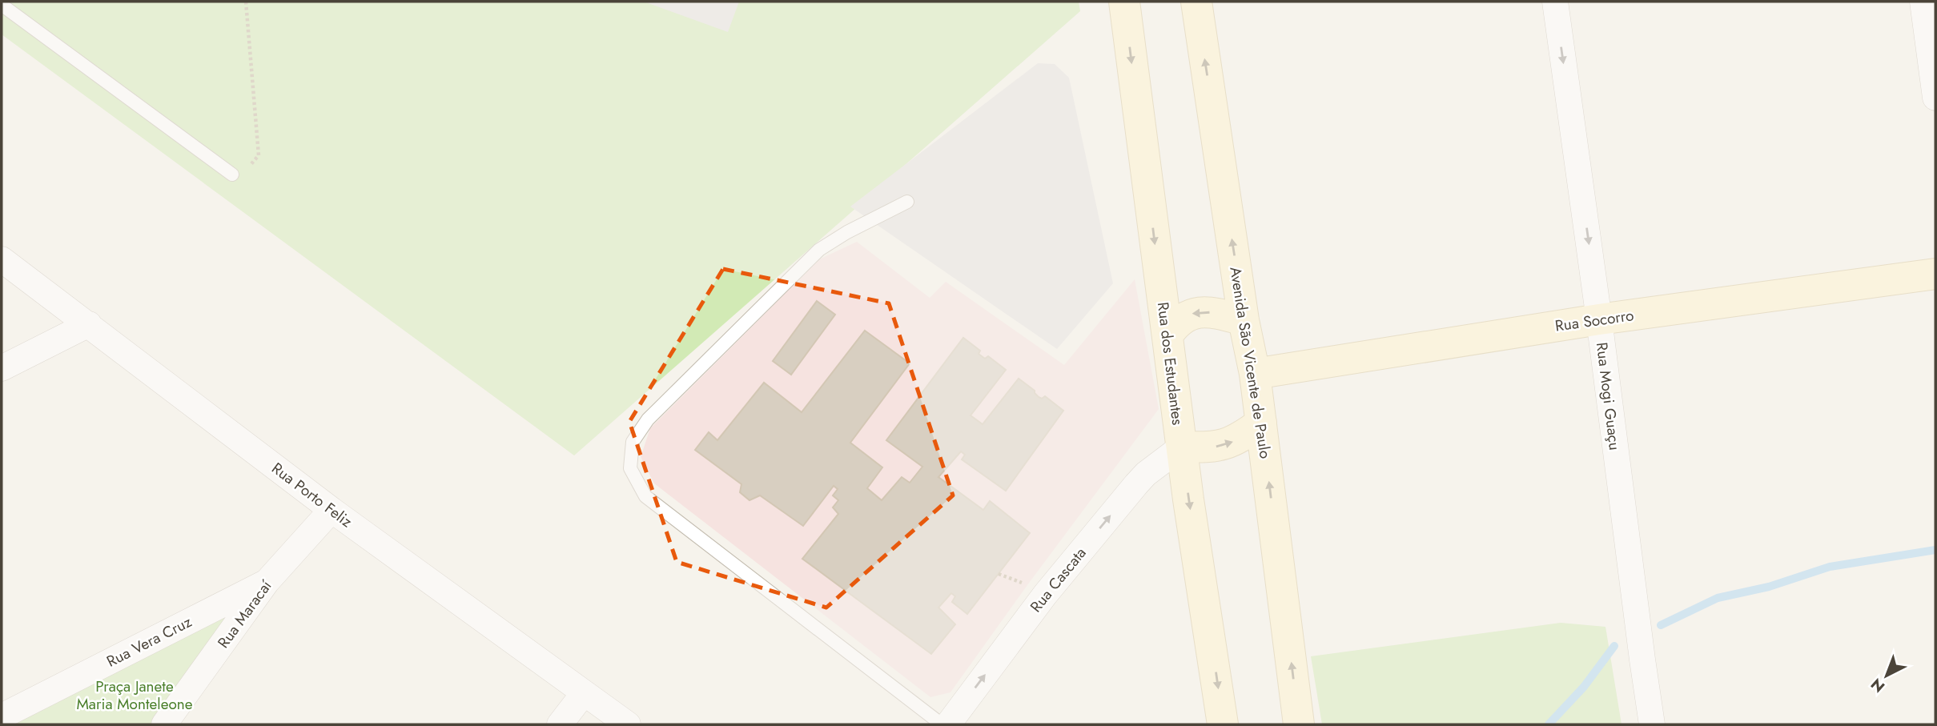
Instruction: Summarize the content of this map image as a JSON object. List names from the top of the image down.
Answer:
{
  "streets": {
    "main road": ["Rua Socorro", "Avenida São Vicente de Paulo", "Rua dos Estudantes"],
    "street": [
      "Rua Mogi Guaçu",
      "Rua Porto Feliz",
      "Rua Cascata",
      "Rua Maracaí",
      "Rua Vera Cruz"
    ]
  },
  "crossings": [
    ["Rua Socorro", "Avenida São Vicente de Paulo"],
    ["Rua Socorro", "Rua Mogi Guaçu"],
    ["Rua dos Estudantes", "Rua Cascata"],
    ["Rua Porto Feliz", "Rua Maracaí"],
    ["Rua Maracaí", "Rua Vera Cruz"]
  ],
  "one_way": [
    "Avenida São Vicente de Paulo",
    "Rua dos Estudantes",
    "Rua Mogi Guaçu",
    "Rua Cascata"
  ],
  "parks": ["Praça Janete Maria Monteleone"],
  "north": "bottom left"
}
